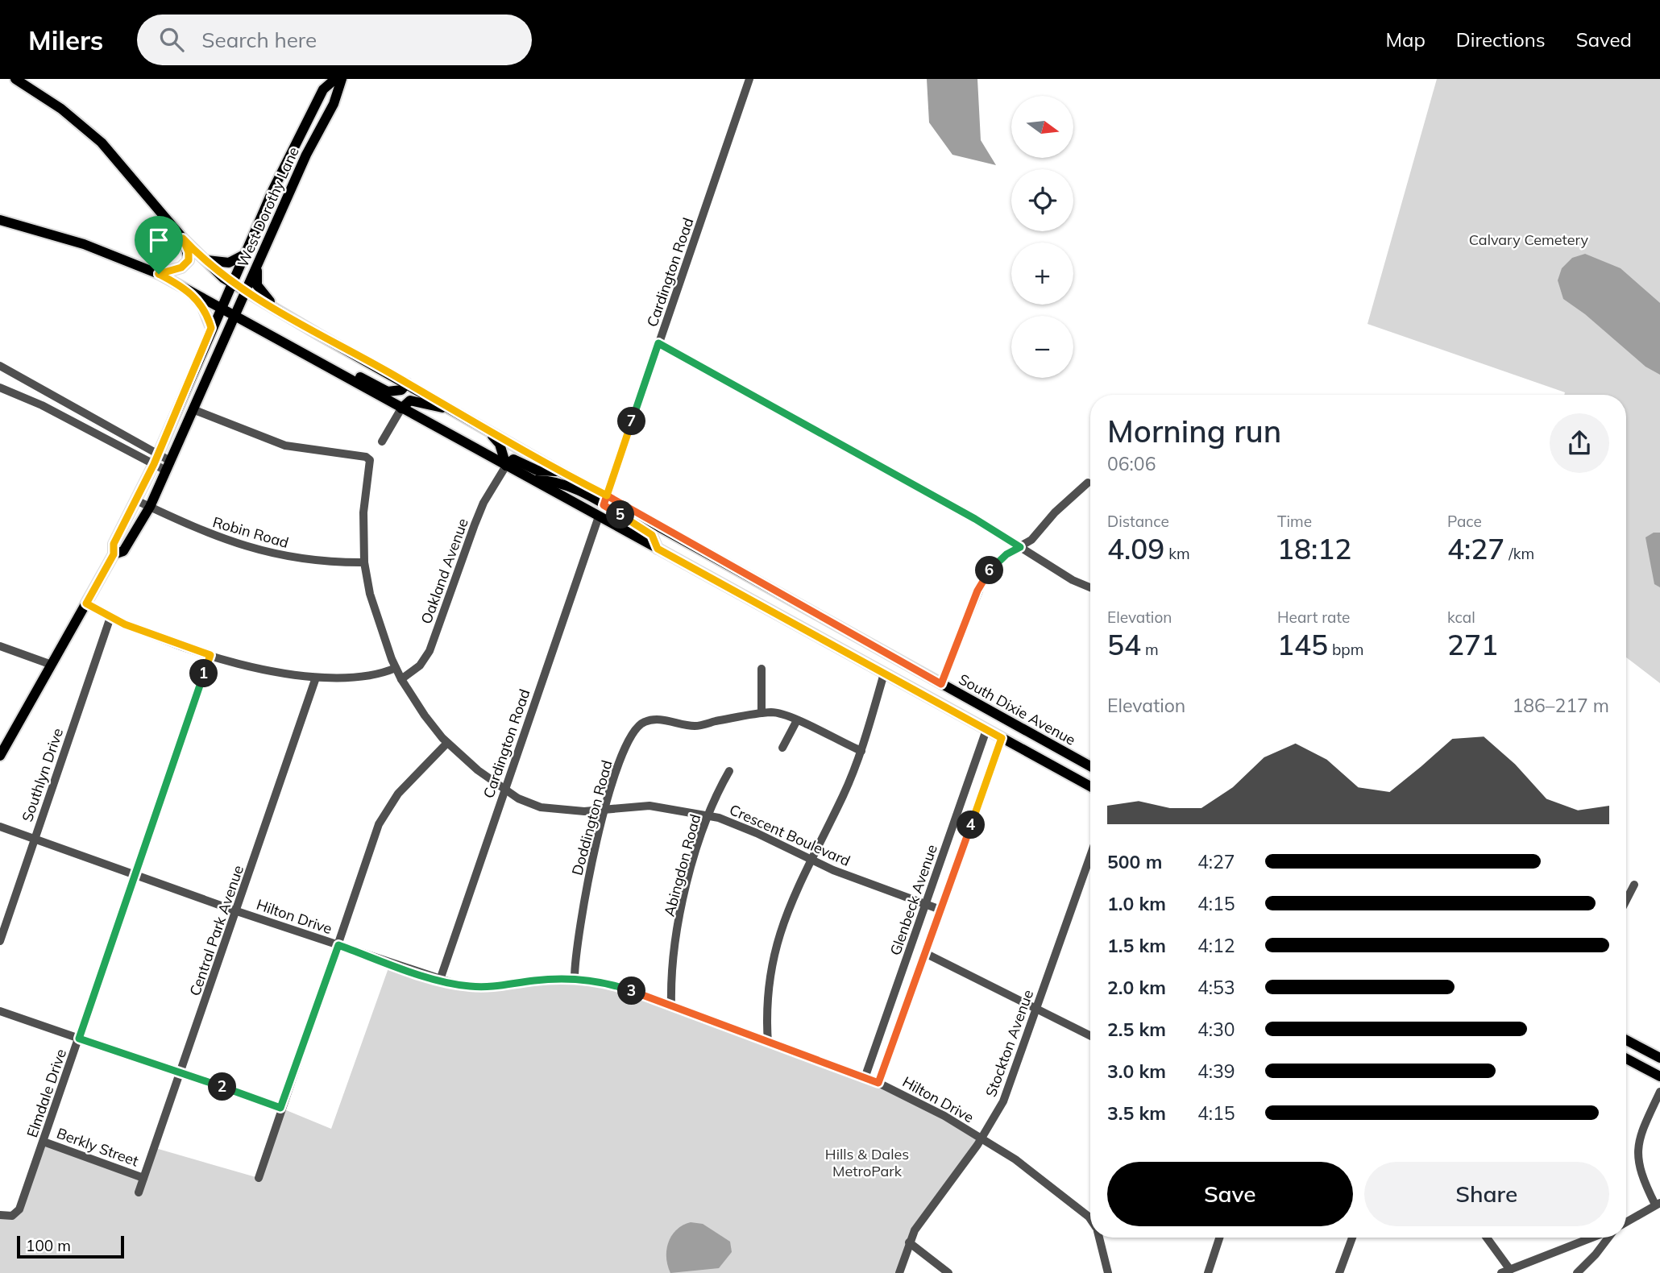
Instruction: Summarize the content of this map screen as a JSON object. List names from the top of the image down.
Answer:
{
  "streets": {
    "main road": ["West Dorothy Lane", "South Dixie Avenue"],
    "street": [
      "Cardington Road",
      "Robin Road",
      "Oakland Avenue",
      "Southlyn Drive",
      "Doddington Road",
      "Crescent Boulevard",
      "Abingdon Road",
      "Glenbeck Avenue",
      "Hilton Drive",
      "Central Park Avenue",
      "Stockton Avenue",
      "Elmdale Drive",
      "Berkly Street"
    ]
  },
  "crossings": [
    ["West Dorothy Lane", "Robin Road"],
    ["West Dorothy Lane", "South Dixie Avenue"],
    ["West Dorothy Lane", "Crescent Boulevard"],
    ["Cardington Road", "South Dixie Avenue"],
    ["Cardington Road", "Crescent Boulevard"],
    ["Cardington Road", "Hilton Drive"],
    ["Robin Road", "Crescent Boulevard"],
    ["Oakland Avenue", "Crescent Boulevard"],
    ["Southlyn Drive", "Hilton Drive"],
    ["Doddington Road", "Crescent Boulevard"],
    ["Doddington Road", "Hilton Drive"],
    ["Crescent Boulevard", "Abingdon Road"],
    ["Crescent Boulevard", "Glenbeck Avenue"],
    ["Abingdon Road", "Hilton Drive"],
    ["Glenbeck Avenue", "Hilton Drive"],
    ["Hilton Drive", "Central Park Avenue"],
    ["Hilton Drive", "Stockton Avenue"],
    ["Hilton Drive", "Elmdale Drive"],
    ["Central Park Avenue", "Berkly Street"],
    ["Elmdale Drive", "Berkly Street"]
  ],
  "parks": ["Calvary Cemetery", "Hills & Dales MetroPark"],
  "scale_bar": "100 m",
  "north": "right",
  "page": {
    "header": "Milers",
    "search": "Search here",
    "nav": ["Map", "Directions", "Saved"],
    "map_buttons": ["+", "−"],
    "heading": ["Morning run", "06:06"],
    "pins": [
      "7",
      "5",
      "6",
      "1",
      "4",
      "3",
      "2"
    ],
    "stats": [
      ["Distance", "4.09 km"],
      ["Time", "18:12"],
      ["Pace", "4:27 /km"],
      ["Elevation", "54 m"],
      ["Heart rate", "145 bpm"],
      ["kcal", "271"]
    ],
    "chart": ["Elevation", "186–217 m"],
    "list": [
      {
        "name": "500 m",
        "note": "4:27"
      },
      {
        "name": "1.0 km",
        "note": "4:15"
      },
      {
        "name": "1.5 km",
        "note": "4:12"
      },
      {
        "name": "2.0 km",
        "note": "4:53"
      },
      {
        "name": "2.5 km",
        "note": "4:30"
      },
      {
        "name": "3.0 km",
        "note": "4:39"
      },
      {
        "name": "3.5 km",
        "note": "4:15"
      }
    ],
    "buttons": ["Save", "Share"],
    "scale": "100 m"
  }
}
